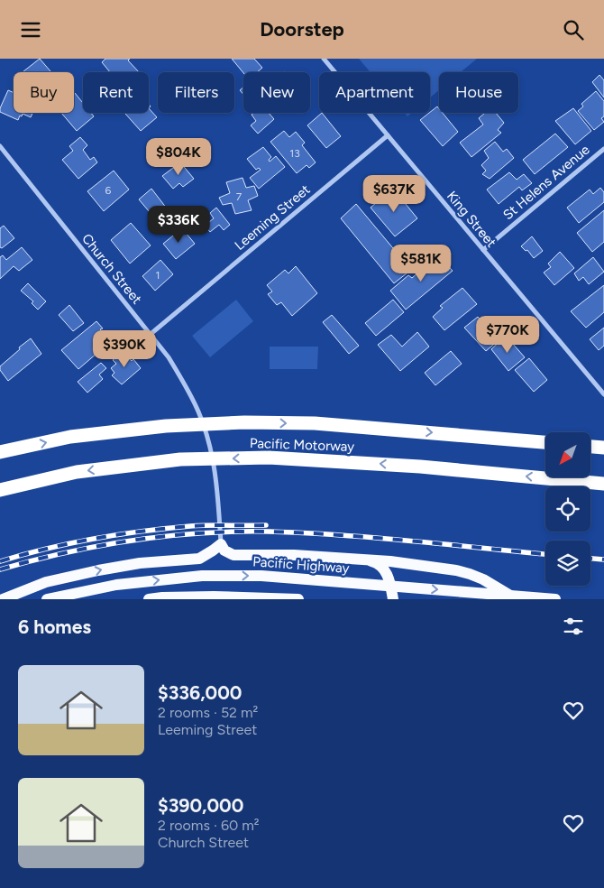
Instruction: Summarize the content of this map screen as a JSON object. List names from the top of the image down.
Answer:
{
  "streets": {
    "highway": ["Pacific Motorway"],
    "main road": ["Pacific Highway"],
    "street": [
      "St Helens Avenue",
      "Leeming Street",
      "King Street",
      "Church Street"
    ]
  },
  "crossings": [
    ["St Helens Avenue", "King Street"],
    ["Leeming Street", "King Street"],
    ["Leeming Street", "Church Street"]
  ],
  "house_numbers": [
    "13",
    "6",
    "7",
    "1"
  ],
  "north": "bottom left",
  "page": {
    "header": "Doorstep",
    "chip": [
      "Buy",
      "Rent",
      "Filters",
      "New",
      "Apartment",
      "House"
    ],
    "price": [
      "$804K",
      "$637K",
      "$336K",
      "$581K",
      "$770K",
      "$390K"
    ],
    "heading": "6 homes",
    "list": [
      {
        "name": "$336,000",
        "note": "2 rooms · 52 m² · Leeming Street"
      },
      {
        "name": "$390,000",
        "note": "2 rooms · 60 m² · Church Street"
      }
    ]
  }
}
